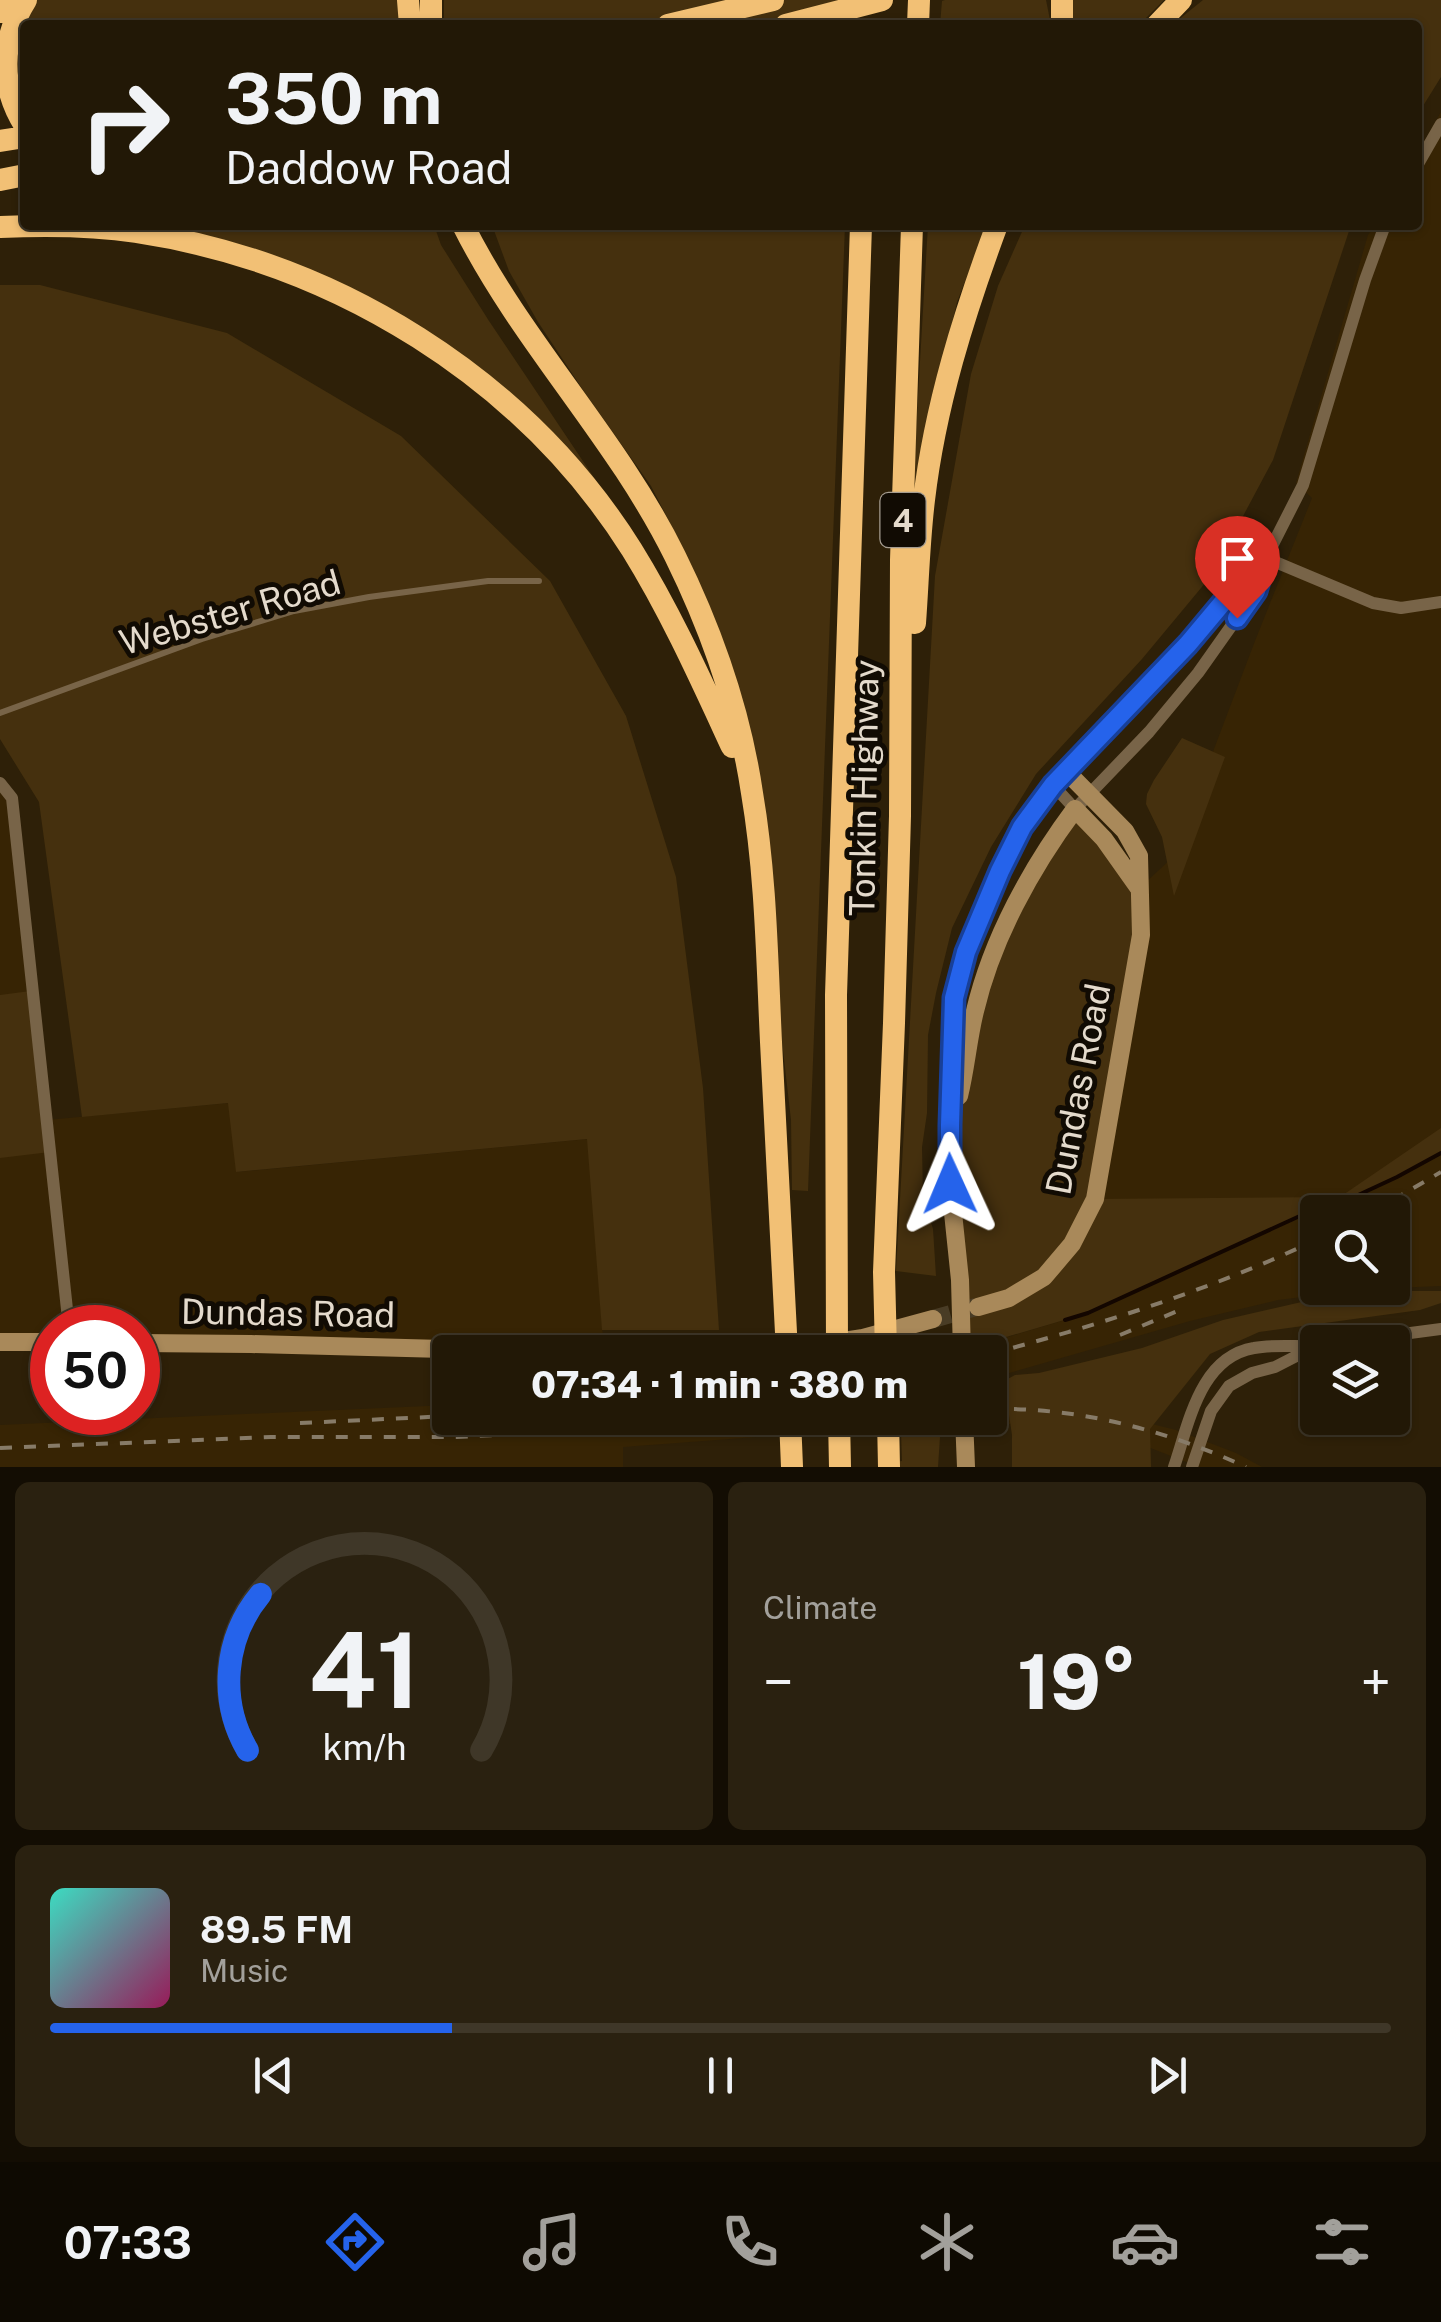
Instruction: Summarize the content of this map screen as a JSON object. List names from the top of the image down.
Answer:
{
  "streets": {
    "highway": ["4", "Tonkin Highway"],
    "main road": ["Dundas Road"],
    "lane": ["Webster Road"]
  },
  "page": {
    "turn": ["350 m", "Daddow Road"],
    "limit": "50",
    "trip": "07:34 · 1 min · 380 m",
    "tile": "Climate",
    "heat": ["−", "19°", "+"],
    "song": ["89.5 FM", "Music"],
    "tabs": "07:33",
    "gauge": ["41", "km/h"]
  }
}
